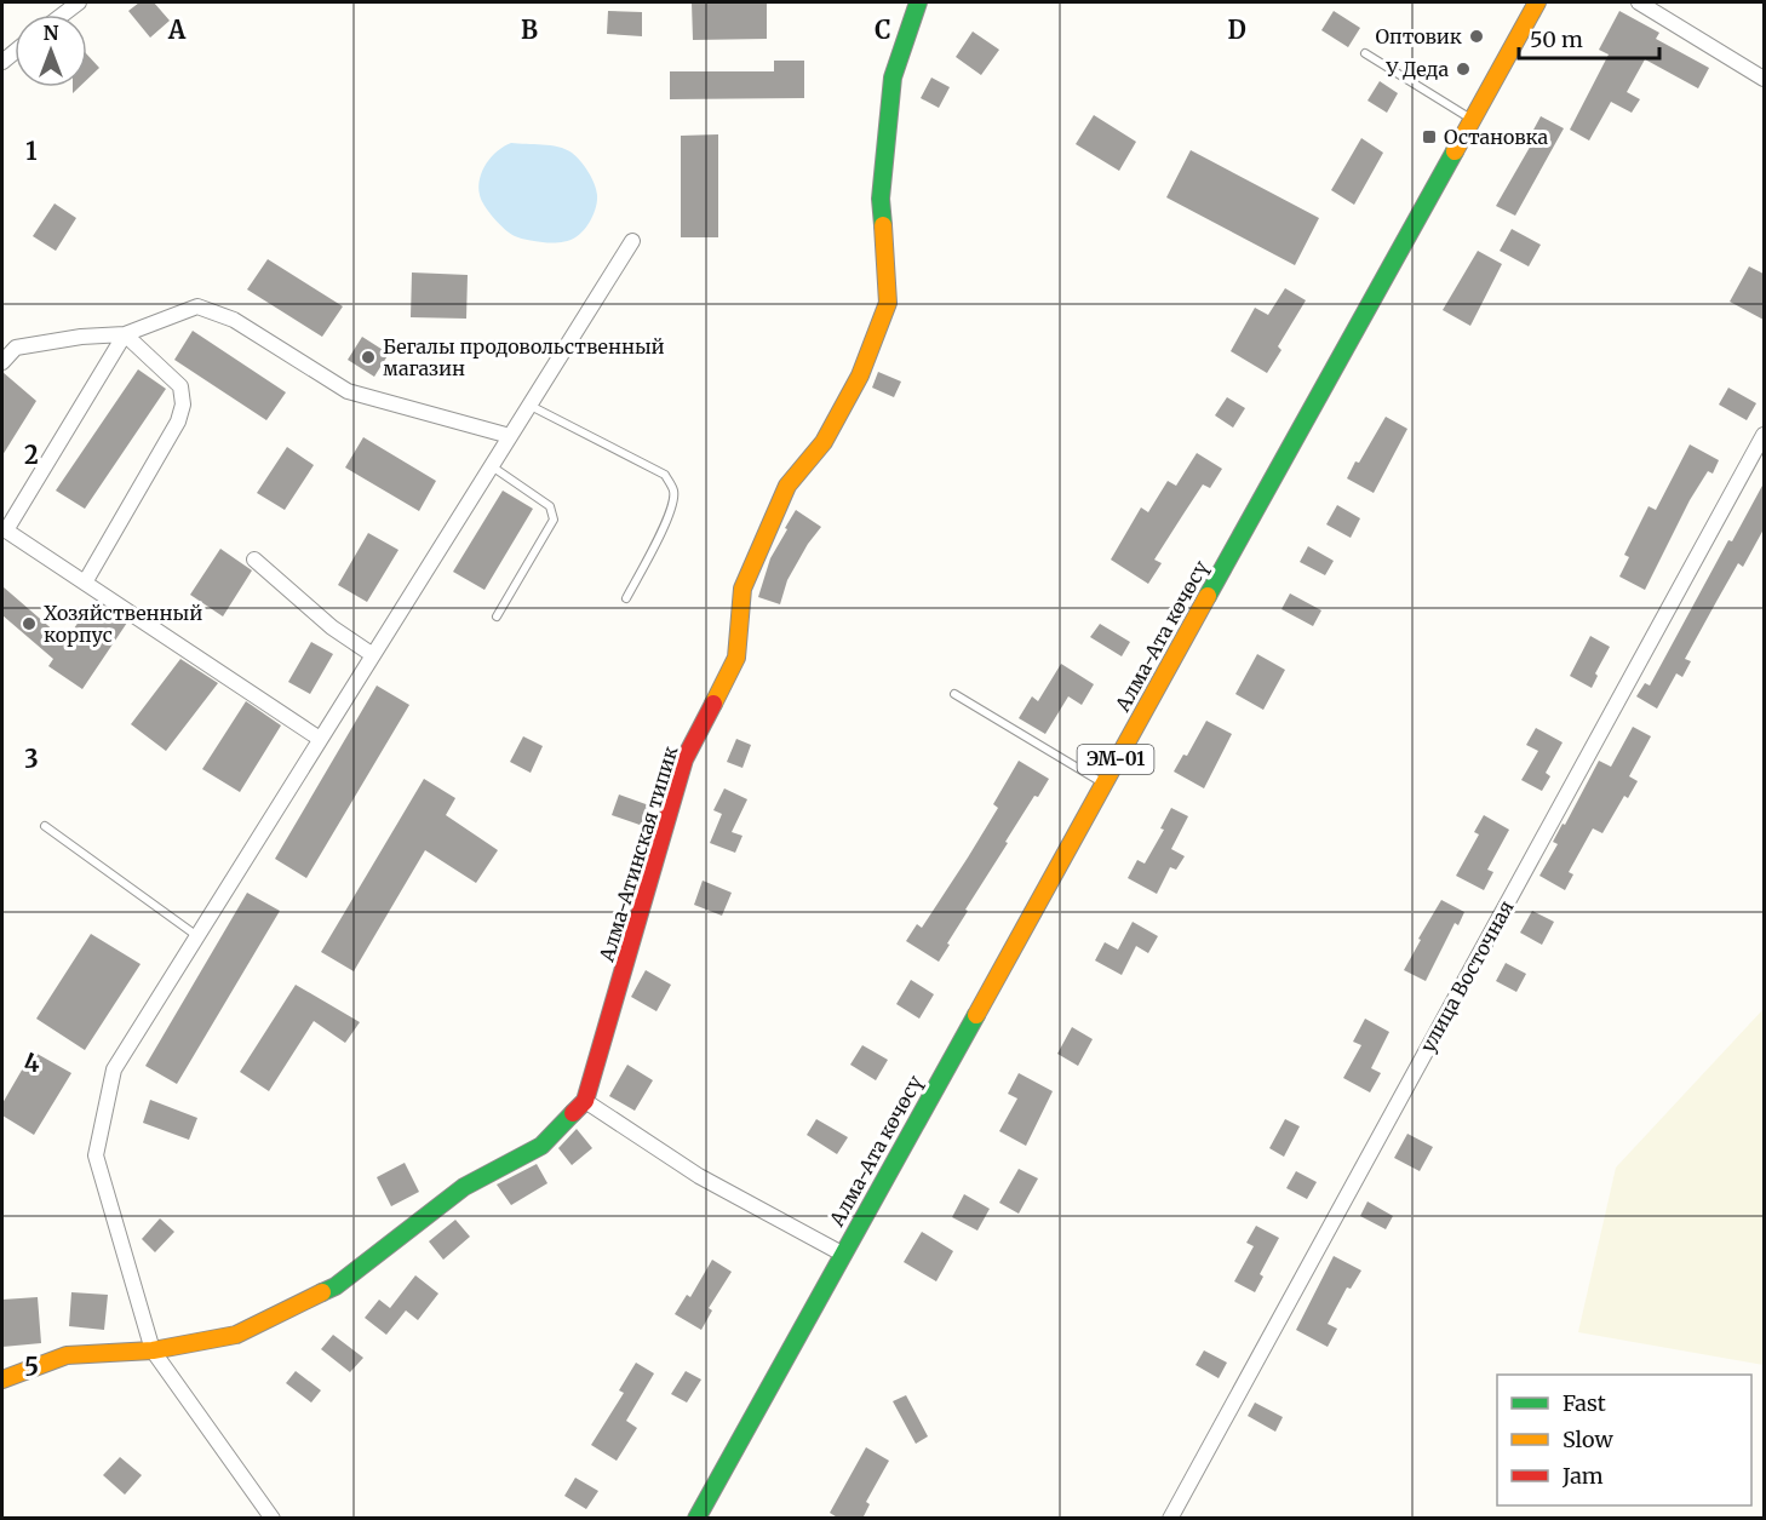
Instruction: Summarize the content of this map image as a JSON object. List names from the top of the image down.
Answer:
{
  "streets": {
    "main road": ["Алма-Ата көчөсү", "ЭМ-01", "Алма-Атинская типик"],
    "street": ["улица Восточная"]
  },
  "places": {
    "other": [
      "Оптовик",
      "У Деда",
      "Бегалы продовольственный магазин",
      "Хозяйственный корпус"
    ],
    "transit": ["Остановка"]
  },
  "legend": ["Fast", "Slow", "Jam"],
  "scale_bar": "50 m",
  "north": "top",
  "grid": {
    "columns": [
      "A",
      "B",
      "C",
      "D"
    ],
    "rows": [
      "1",
      "2",
      "3",
      "4",
      "5"
    ]
  }
}
